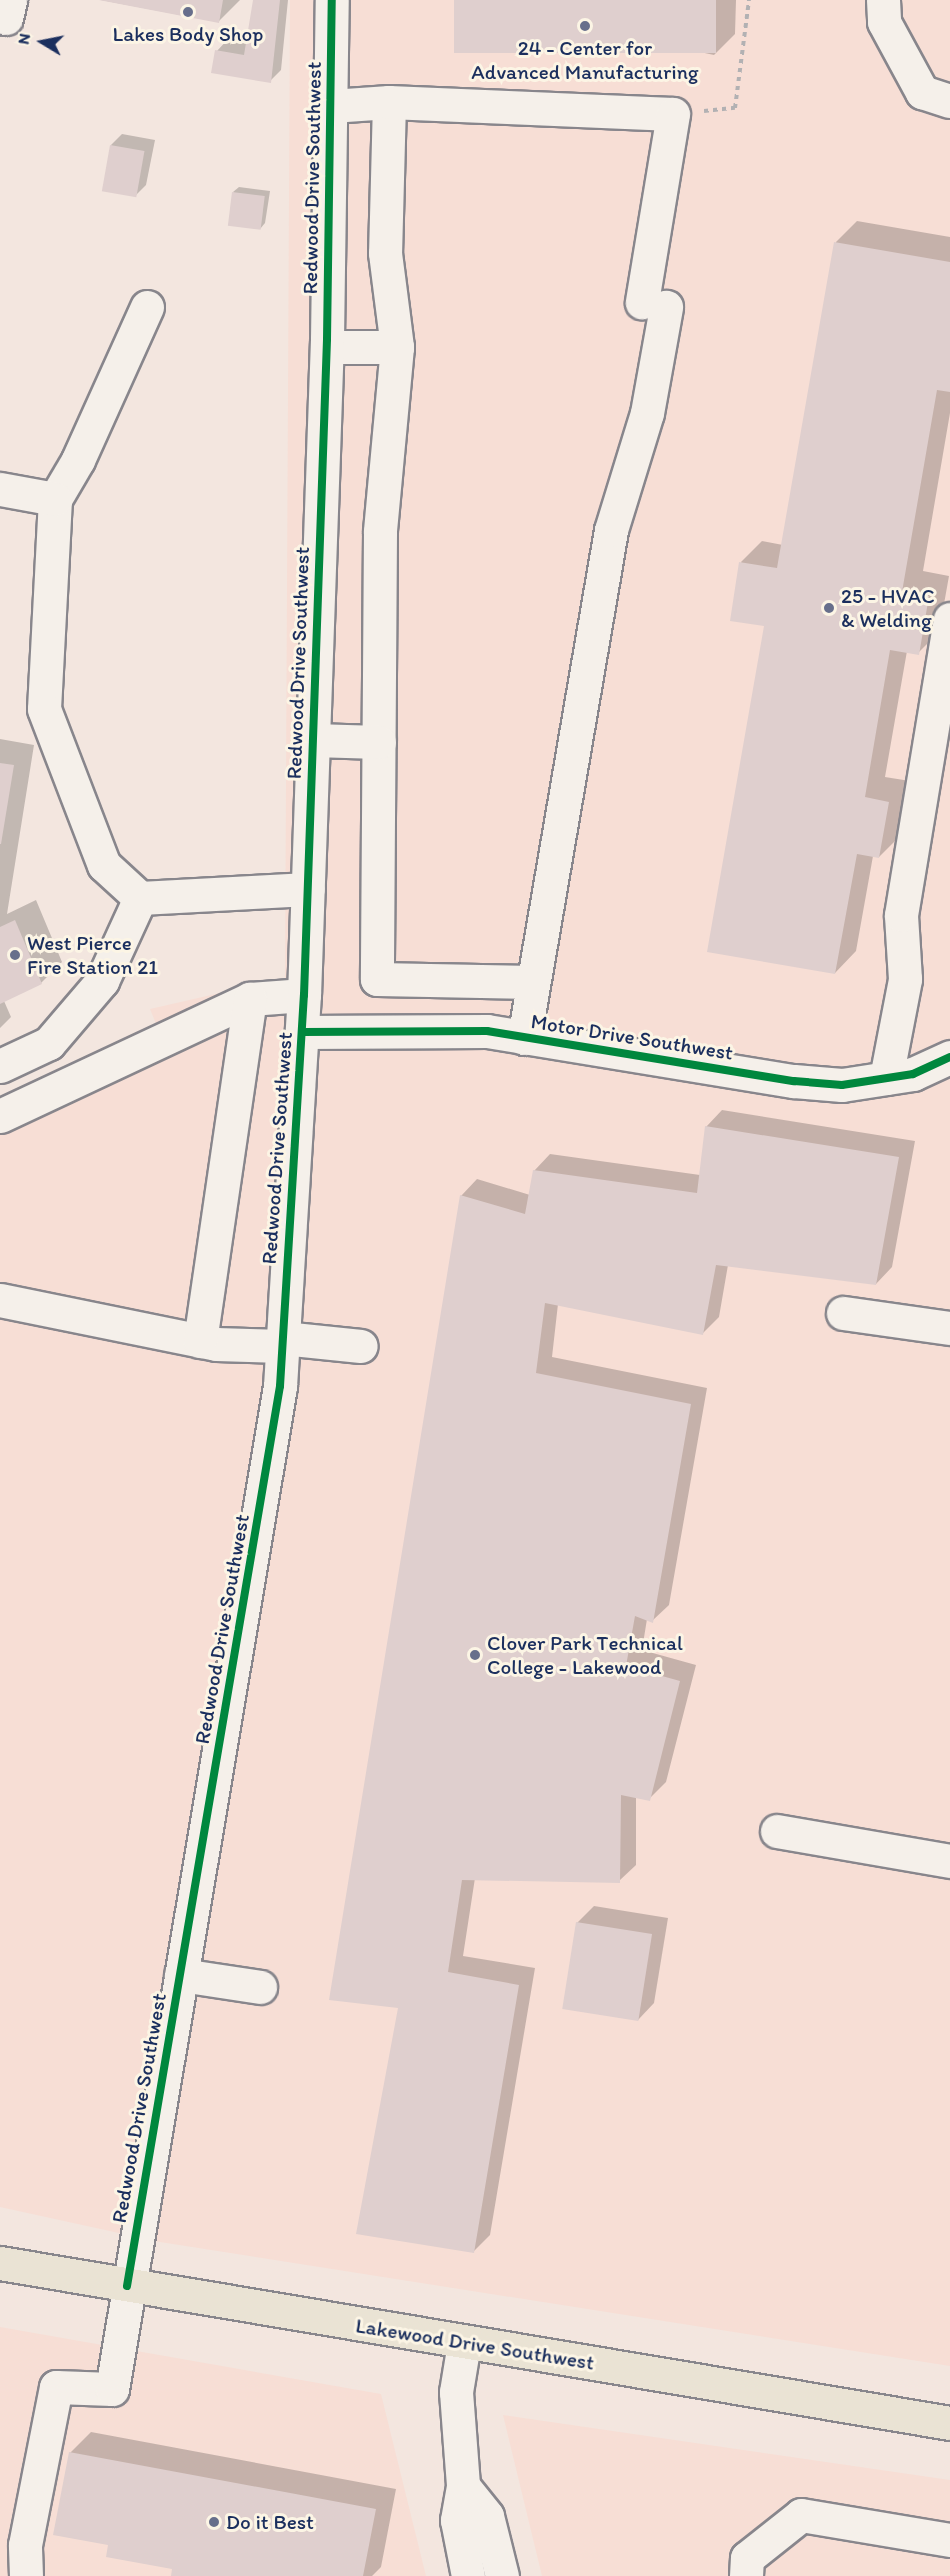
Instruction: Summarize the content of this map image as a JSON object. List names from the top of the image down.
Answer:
{
  "streets": {
    "main road": ["Lakewood Drive Southwest"],
    "street": ["Redwood Drive Southwest", "Motor Drive Southwest"]
  },
  "crossings": [
    ["Redwood Drive Southwest", "Motor Drive Southwest"],
    ["Redwood Drive Southwest", "Lakewood Drive Southwest"]
  ],
  "places": [
    "Lakes Body Shop",
    "24 - Center for Advanced Manufacturing",
    "25 - HVAC & Welding",
    "West Pierce Fire Station 21",
    "Clover Park Technical College - Lakewood",
    "Do it Best"
  ],
  "north": "left"
}
